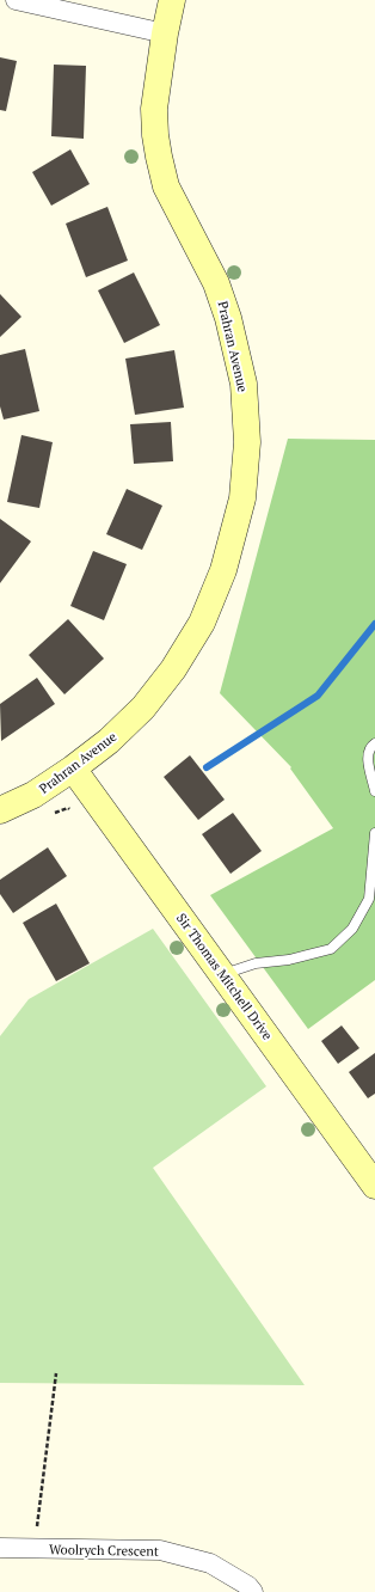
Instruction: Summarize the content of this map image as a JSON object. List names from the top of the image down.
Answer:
{
  "streets": {
    "street": ["Prahran Avenue", "Sir Thomas Mitchell Drive", "Woolrych Crescent"]
  },
  "crossings": [
    ["Prahran Avenue", "Sir Thomas Mitchell Drive"]
  ]
}
